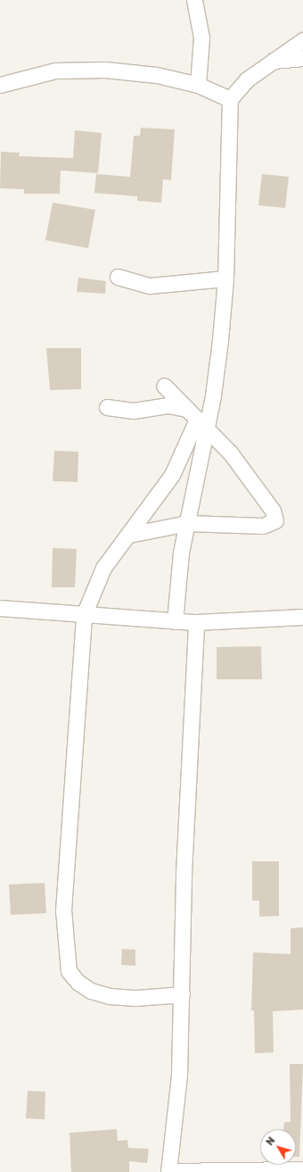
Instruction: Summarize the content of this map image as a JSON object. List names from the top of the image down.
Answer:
{
  "north": "top left"
}
